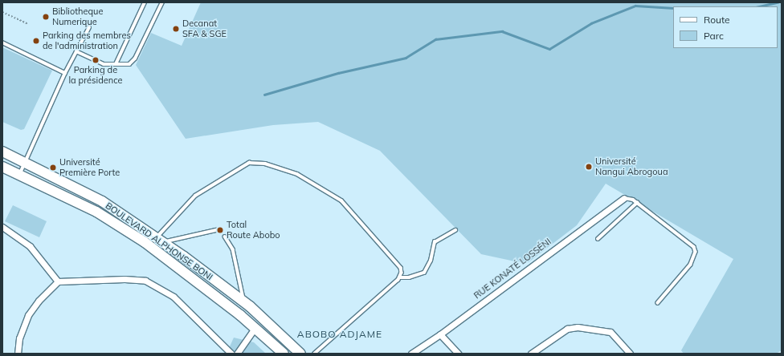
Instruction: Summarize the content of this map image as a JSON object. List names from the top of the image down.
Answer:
{
  "streets": {
    "main road": ["BOULEVARD ALPHONSE BONI"],
    "street": ["RUE KONATÉ LOSSÉNI"]
  },
  "districts": ["ABOBO ADJAME"],
  "places": [
    "Bibliotheque Numerique",
    "Decanat SFA & SGE",
    "Parking des membres de l'administration",
    "Parking de la présidence",
    "Université Nangui Abrogoua",
    "Université Première Porte",
    "Total Route Abobo"
  ],
  "legend": ["Route", "Parc"]
}
